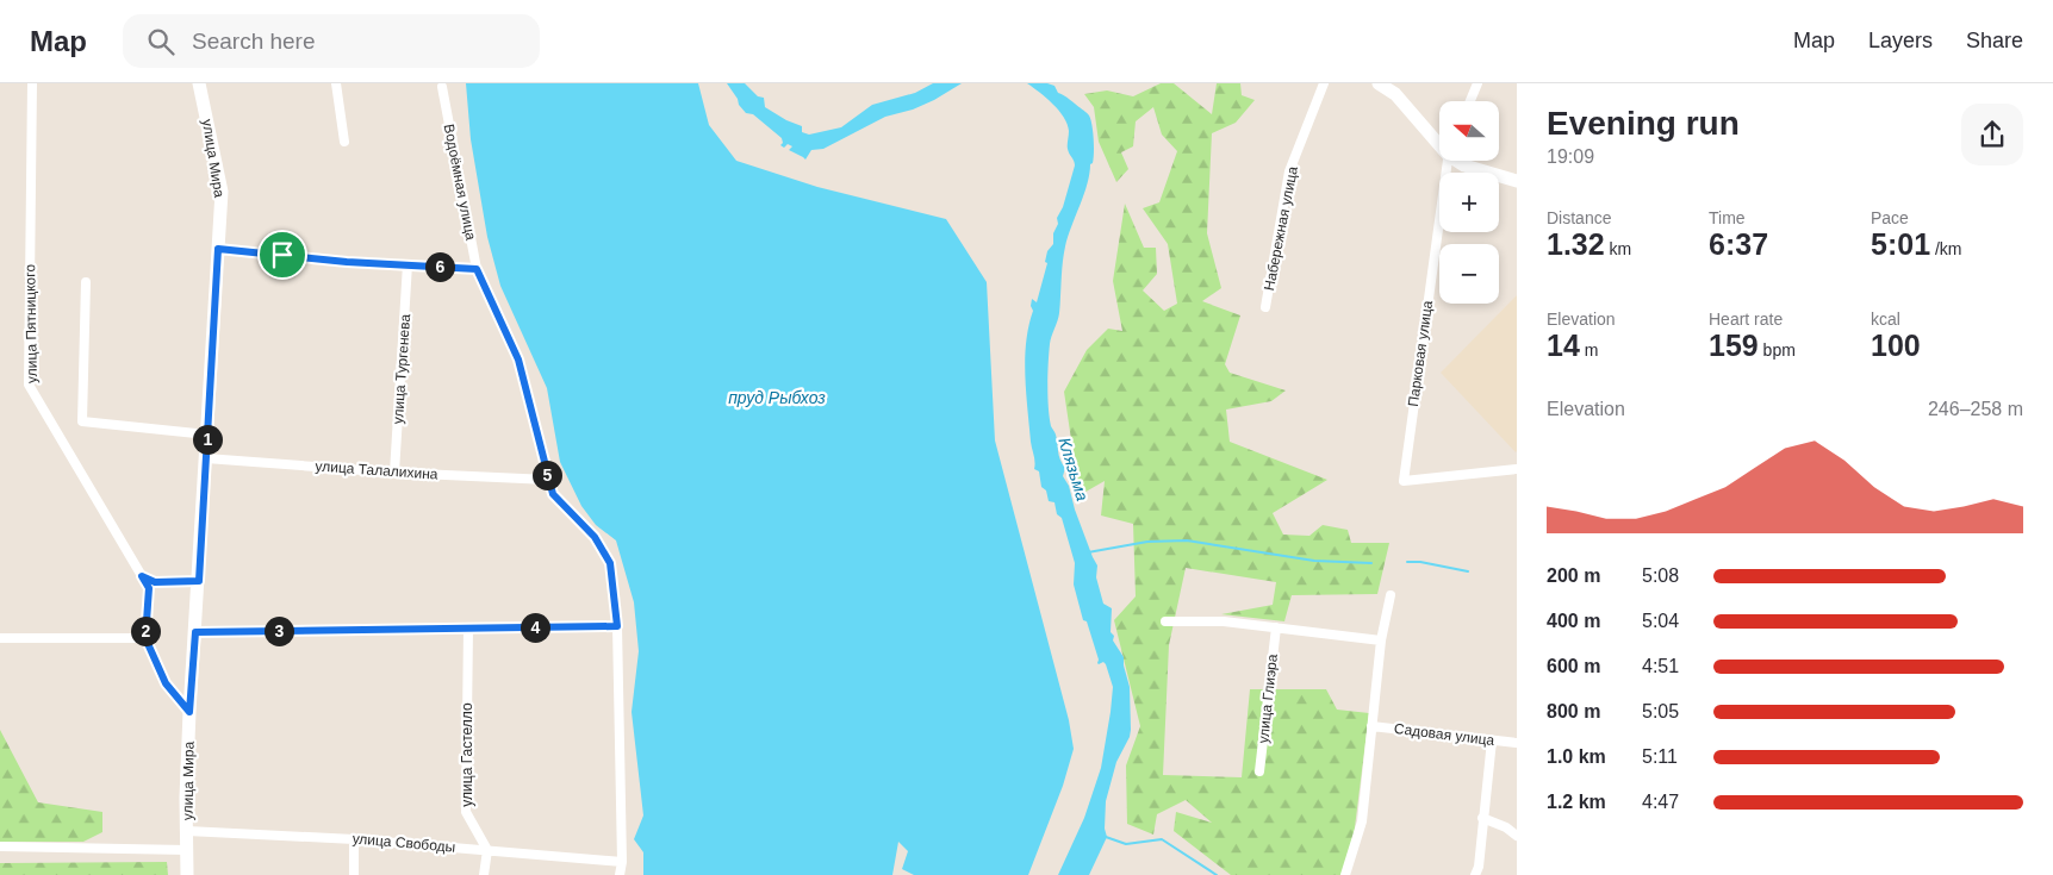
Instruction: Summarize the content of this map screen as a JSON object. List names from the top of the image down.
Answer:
{
  "streets": {
    "street": [
      "улица Мира",
      "Водоёмная улица",
      "Набережная улица",
      "улица Пятницкого",
      "Парковая улица",
      "улица Тургенева",
      "улица Талалихина",
      "улица Глиэра",
      "Садовая улица",
      "улица Гастелло",
      "улица Свободы"
    ]
  },
  "crossings": [
    ["улица Мира", "улица Талалихина"],
    ["улица Мира", "улица Свободы"],
    ["Водоёмная улица", "улица Талалихина"],
    ["Водоёмная улица", "улица Свободы"],
    ["улица Тургенева", "улица Талалихина"],
    ["улица Гастелло", "улица Свободы"]
  ],
  "water": ["пруд Рыбхоз", "Клязьма"],
  "north": "left",
  "page": {
    "header": "Map",
    "search": "Search here",
    "nav": ["Map", "Layers", "Share"],
    "heading": ["Evening run", "19:09"],
    "map_buttons": ["+", "−"],
    "stats": [
      ["Distance", "1.32 km"],
      ["Time", "6:37"],
      ["Pace", "5:01 /km"],
      ["Elevation", "14 m"],
      ["Heart rate", "159 bpm"],
      ["kcal", "100"]
    ],
    "pins": [
      "6",
      "1",
      "5",
      "4",
      "2",
      "3"
    ],
    "chart": ["Elevation", "246–258 m"],
    "list": [
      {
        "name": "200 m",
        "note": "5:08"
      },
      {
        "name": "400 m",
        "note": "5:04"
      },
      {
        "name": "600 m",
        "note": "4:51"
      },
      {
        "name": "800 m",
        "note": "5:05"
      },
      {
        "name": "1.0 km",
        "note": "5:11"
      },
      {
        "name": "1.2 km",
        "note": "4:47"
      }
    ]
  }
}
